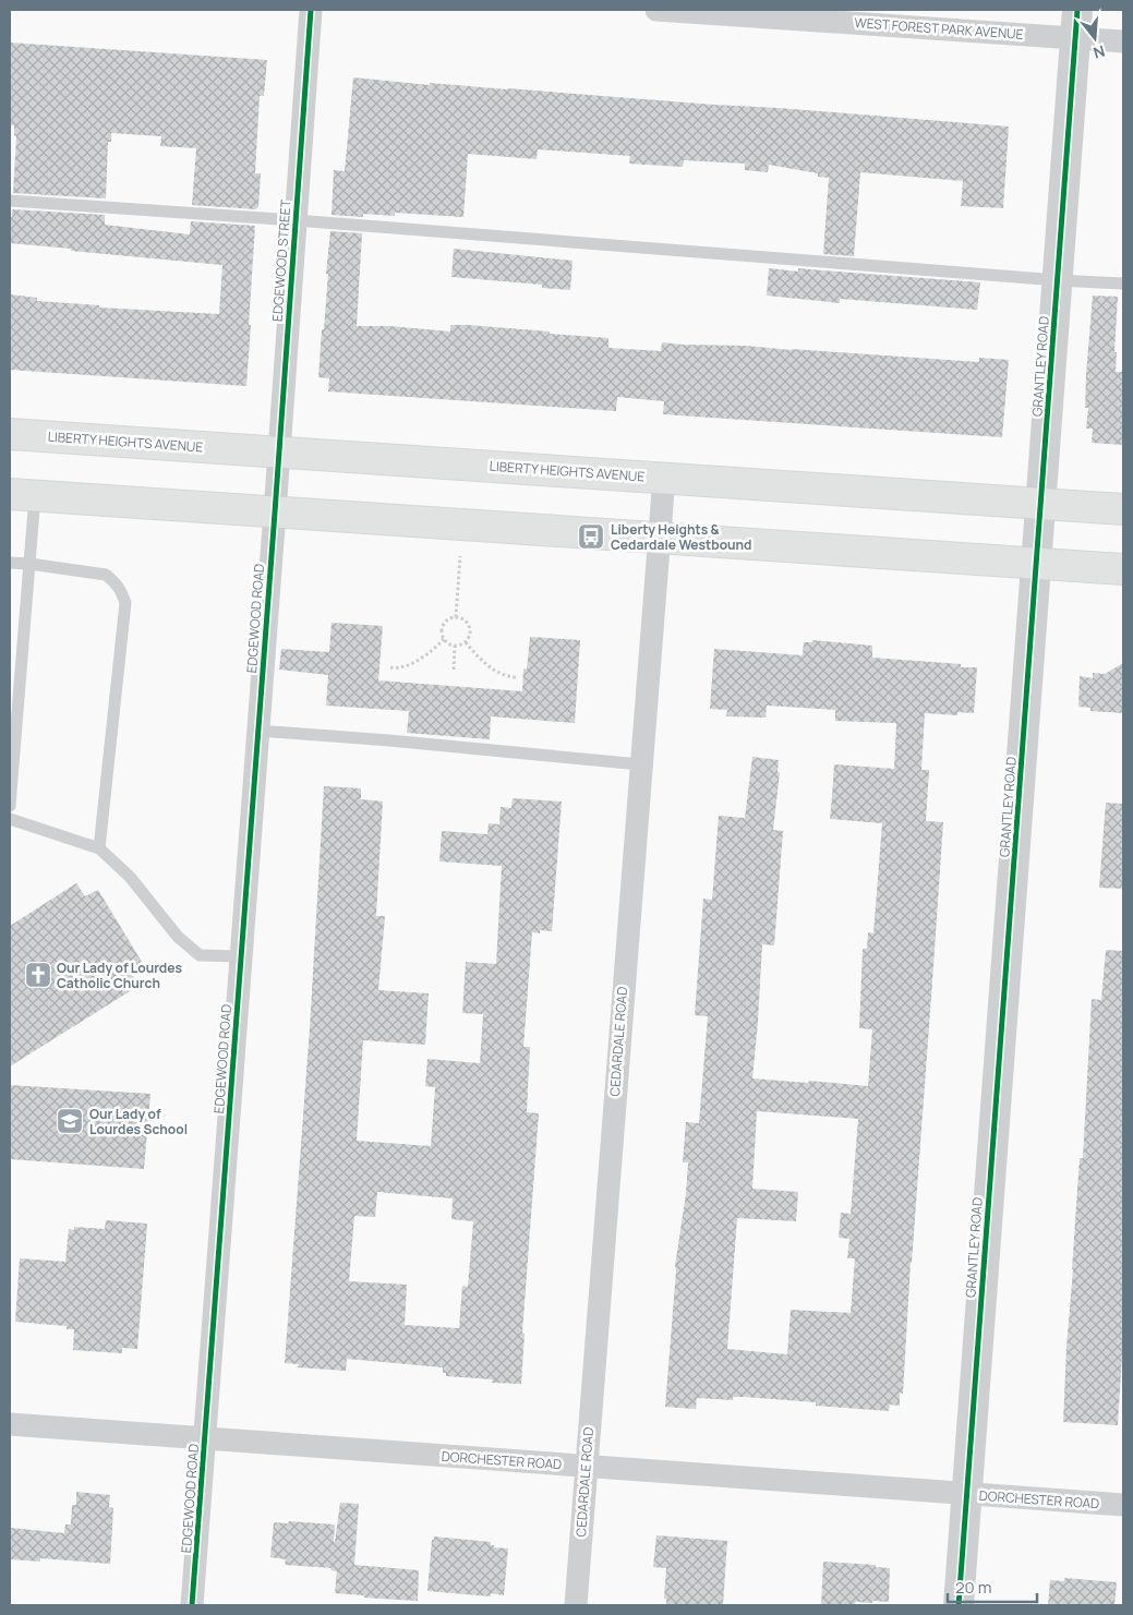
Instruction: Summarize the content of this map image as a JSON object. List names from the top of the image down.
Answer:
{
  "streets": {
    "main road": ["LIBERTY HEIGHTS AVENUE"],
    "street": [
      "WEST FOREST PARK AVENUE",
      "EDGEWOOD STREET",
      "GRANTLEY ROAD",
      "EDGEWOOD ROAD",
      "CEDARDALE ROAD",
      "DORCHESTER ROAD"
    ]
  },
  "crossings": [
    ["WEST FOREST PARK AVENUE", "GRANTLEY ROAD"],
    ["EDGEWOOD STREET", "LIBERTY HEIGHTS AVENUE"],
    ["EDGEWOOD STREET", "EDGEWOOD ROAD"],
    ["GRANTLEY ROAD", "LIBERTY HEIGHTS AVENUE"],
    ["GRANTLEY ROAD", "DORCHESTER ROAD"],
    ["LIBERTY HEIGHTS AVENUE", "CEDARDALE ROAD"],
    ["EDGEWOOD ROAD", "DORCHESTER ROAD"],
    ["CEDARDALE ROAD", "DORCHESTER ROAD"]
  ],
  "places": {
    "bus stop": ["Liberty Heights & Cedardale Westbound"],
    "church": ["Our Lady of Lourdes Catholic Church"],
    "school or university": ["Our Lady of Lourdes School"]
  },
  "scale_bar": "20 m",
  "north": "bottom"
}
